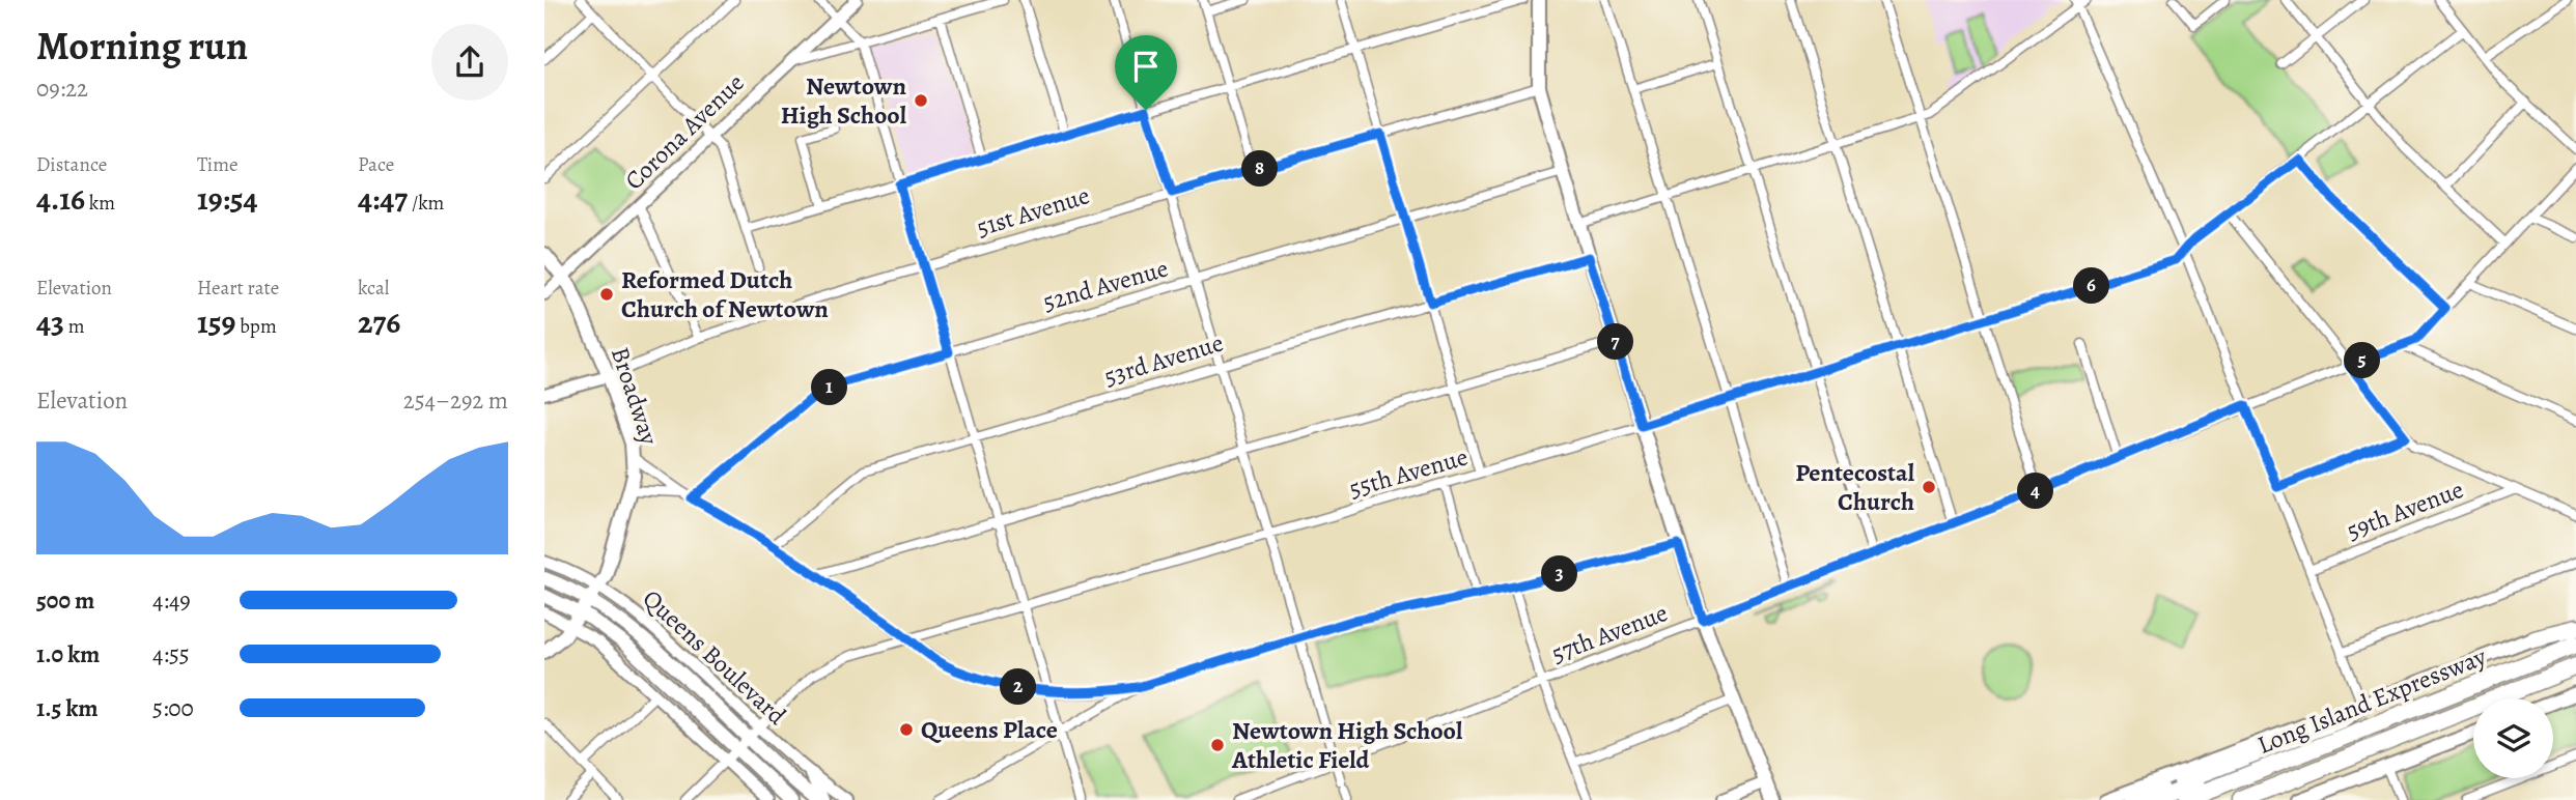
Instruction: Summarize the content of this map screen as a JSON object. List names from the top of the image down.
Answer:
{
  "streets": {
    "highway": ["Long Island Expressway"],
    "main road": ["Broadway", "Queens Boulevard"],
    "street": [
      "Corona Avenue",
      "51st Avenue",
      "52nd Avenue",
      "53rd Avenue",
      "55th Avenue",
      "59th Avenue",
      "57th Avenue"
    ]
  },
  "crossings": [
    ["Corona Avenue", "Broadway"],
    ["51st Avenue", "Broadway"],
    ["Broadway", "Queens Boulevard"],
    ["55th Avenue", "Queens Boulevard"]
  ],
  "places": [
    "Newtown High School",
    "Reformed Dutch Church of Newtown",
    "Pentecostal Church",
    "Queens Place",
    "Newtown High School Athletic Field"
  ],
  "page": {
    "heading": ["Morning run", "09:22"],
    "stats": [
      ["Distance", "4.16 km"],
      ["Time", "19:54"],
      ["Pace", "4:47 /km"],
      ["Elevation", "43 m"],
      ["Heart rate", "159 bpm"],
      ["kcal", "276"]
    ],
    "pins": [
      "8",
      "6",
      "7",
      "5",
      "1",
      "4",
      "3",
      "2"
    ],
    "chart": ["Elevation", "254–292 m"],
    "list": [
      {
        "name": "500 m",
        "note": "4:49"
      },
      {
        "name": "1.0 km",
        "note": "4:55"
      },
      {
        "name": "1.5 km",
        "note": "5:00"
      }
    ]
  }
}
